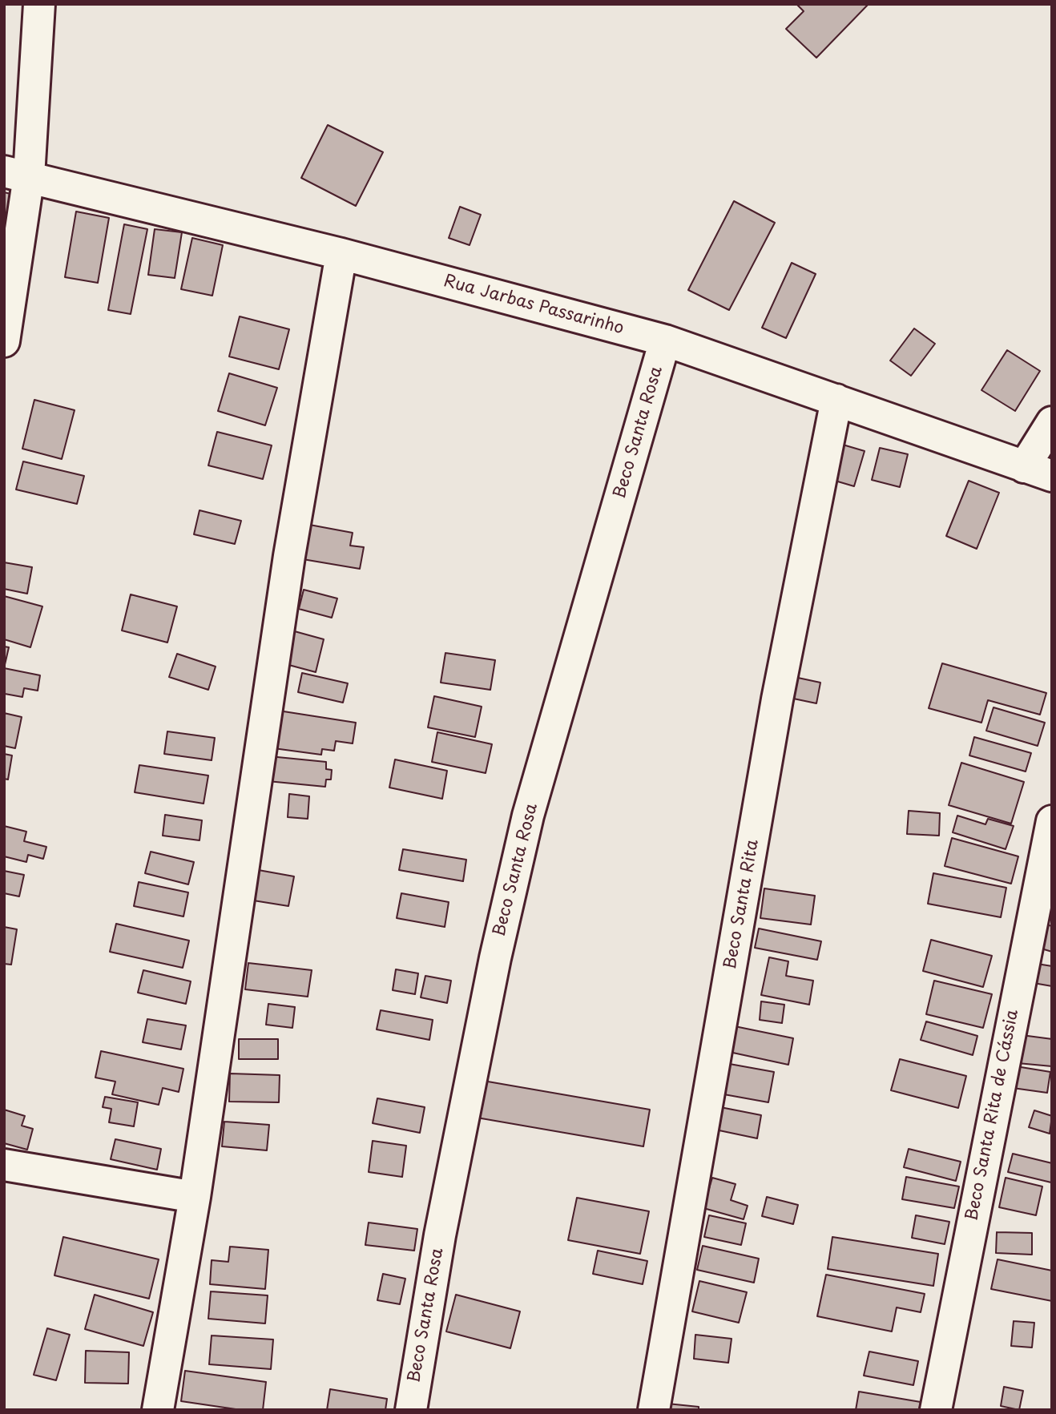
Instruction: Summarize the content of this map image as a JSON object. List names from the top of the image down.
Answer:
{
  "streets": {
    "street": [
      "Rua Jarbas Passarinho",
      "Beco Santa Rosa",
      "Beco Santa Rita",
      "Beco Santa Rita de Cássia"
    ]
  },
  "crossings": [
    ["Rua Jarbas Passarinho", "Beco Santa Rosa"],
    ["Rua Jarbas Passarinho", "Beco Santa Rita"]
  ]
}
